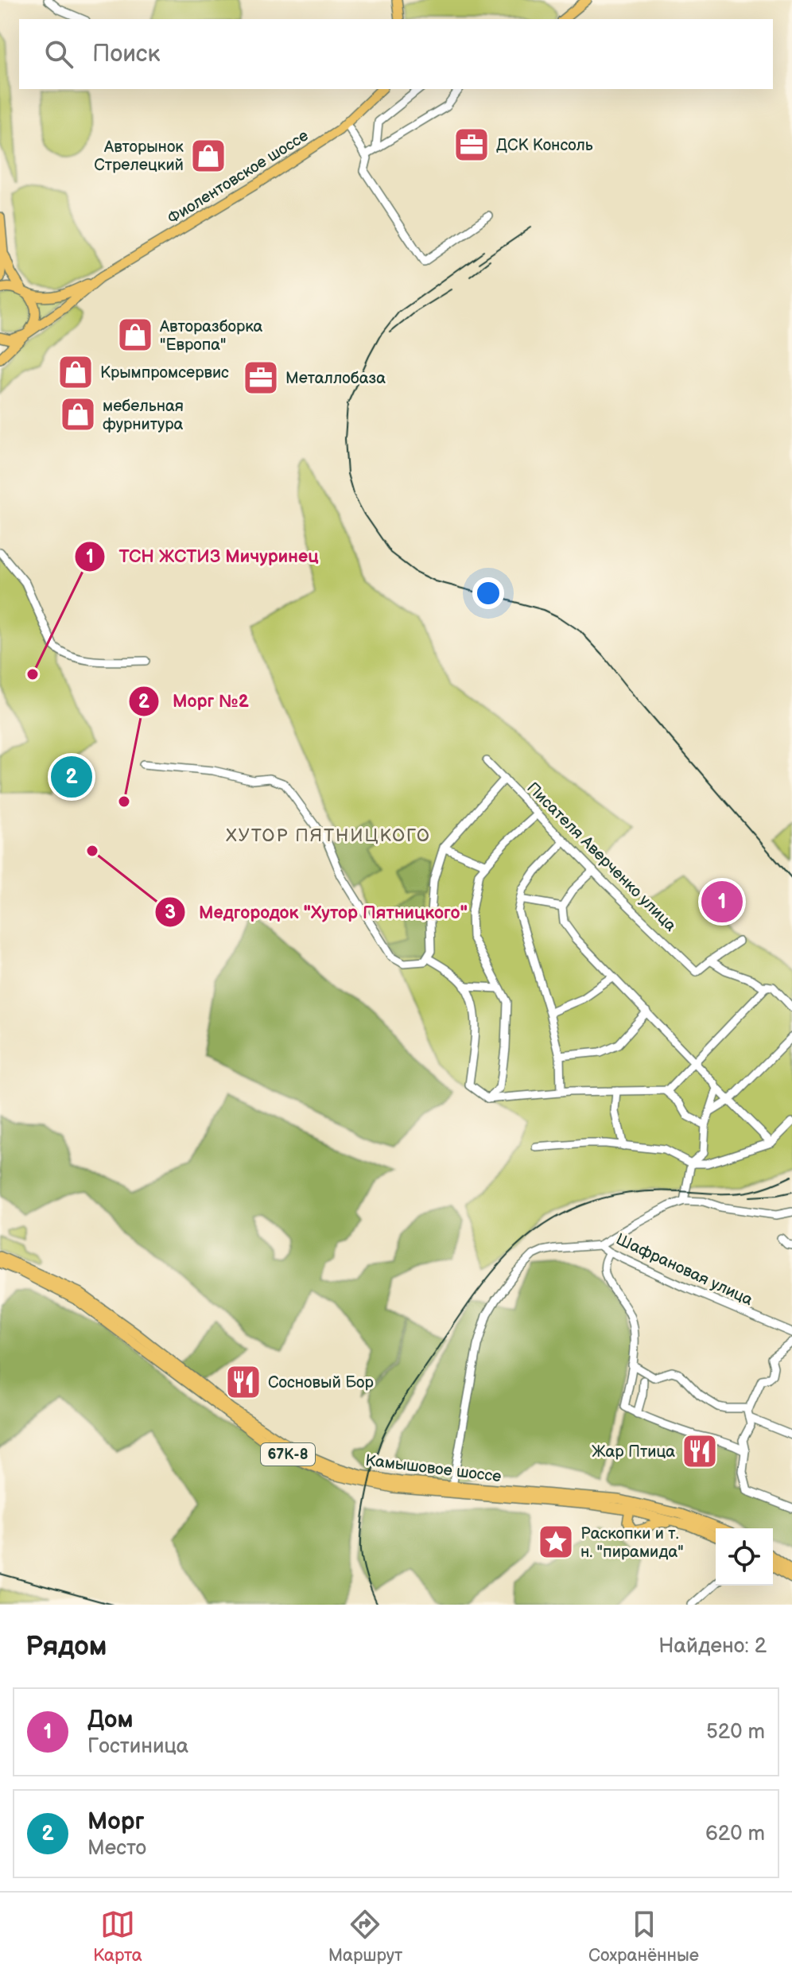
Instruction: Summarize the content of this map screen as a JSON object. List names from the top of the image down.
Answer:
{
  "streets": {
    "main road": ["Фиолентовское шоссе", "67К-8", "Камышовое шоссе"],
    "street": ["Писателя Аверченко улица", "Шафрановая улица"]
  },
  "districts": ["ХУТОР ПЯТНИЦКОГО"],
  "places": {
    "office": ["ДСК Консоль", "Металлобаза"],
    "shop": [
      "Авторынок Стрелецкий",
      "Авторазборка \"Европа\"",
      "Крымпромсервис",
      "мебельная фурнитура"
    ],
    "other": ["ТСН ЖСТИЗ Мичуринец", "Морг №2", "Медгородок \"Хутор Пятницкого\""],
    "restaurant": ["Сосновый Бор", "Жар Птица"],
    "place": ["Раскопки и т. н. \"пирамида\""]
  },
  "page": {
    "search": "Поиск",
    "pins": ["2", "1"],
    "heading": ["Рядом", "Найдено: 2"],
    "list": [
      {
        "mark": "1",
        "name": "Дом",
        "note": "Гостиница",
        "value": "520 m"
      },
      {
        "mark": "2",
        "name": "Морг",
        "note": "Место",
        "value": "620 m"
      }
    ],
    "nav": ["Карта", "Маршрут", "Сохранённые"]
  }
}
